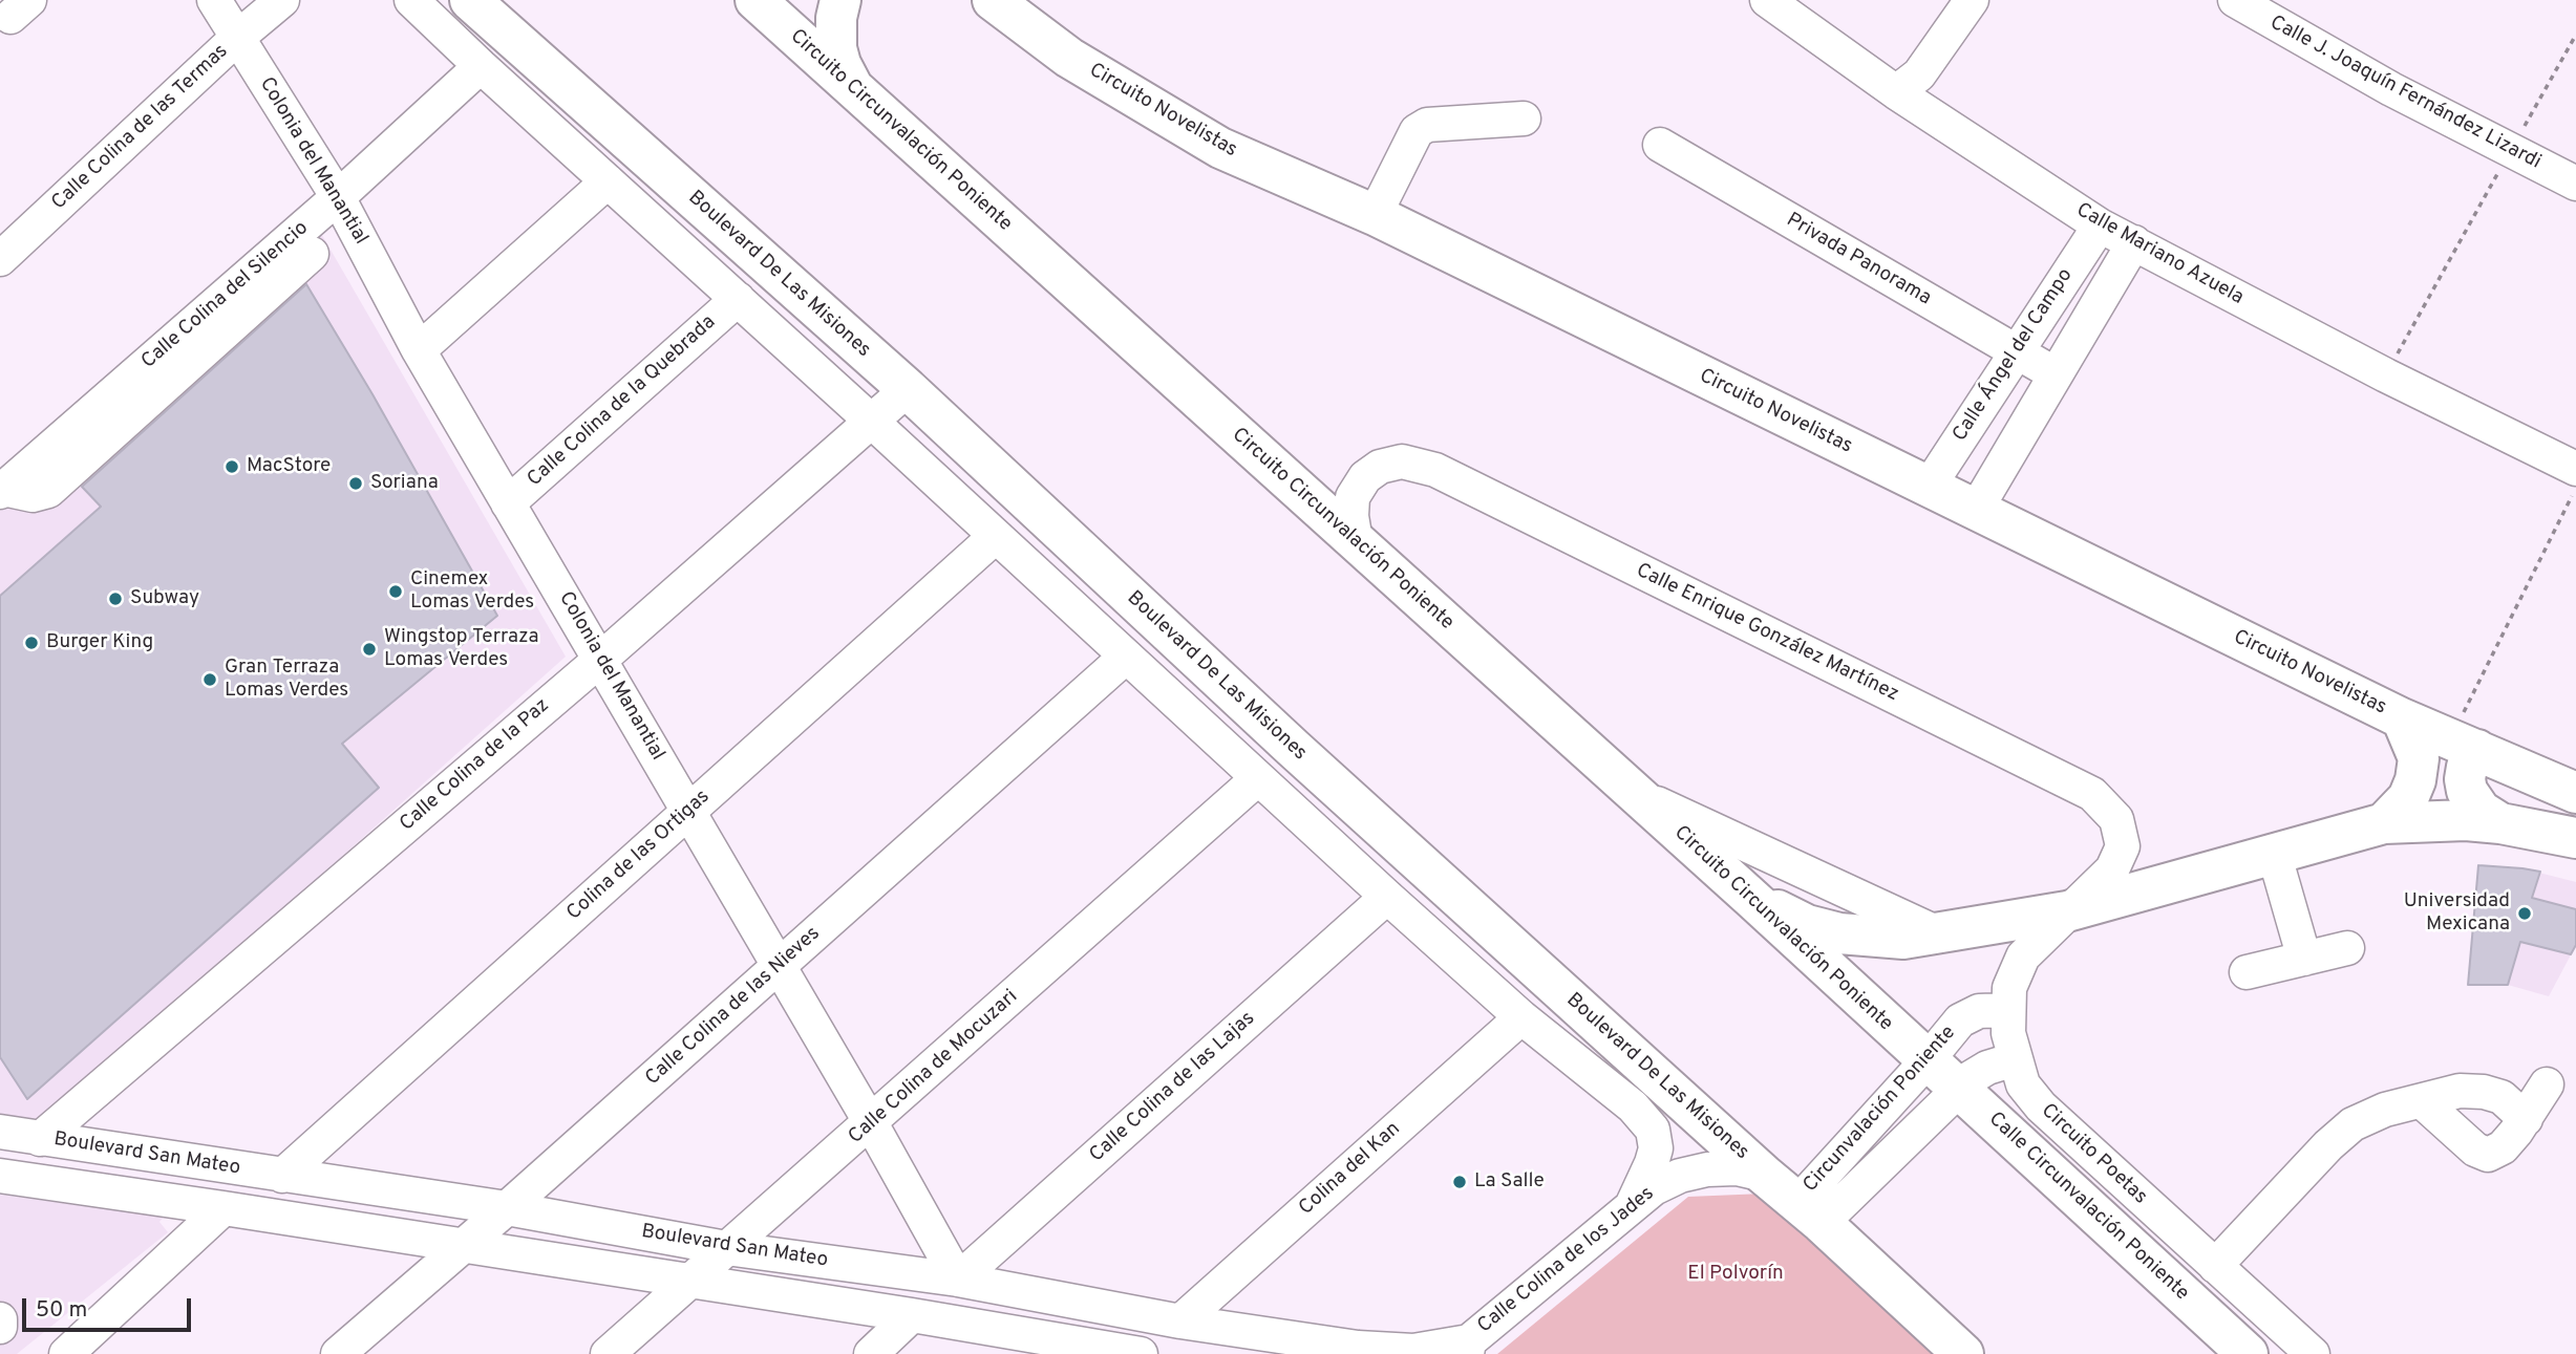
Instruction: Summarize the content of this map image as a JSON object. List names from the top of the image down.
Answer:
{
  "streets": {
    "main road": [
      "Circuito Novelistas",
      "Circuito Circunvalación Poniente",
      "Boulevard De Las Misiones",
      "Circuito Poetas",
      "Calle Circunvalación Poniente"
    ],
    "street": [
      "Calle J. Joaquín Fernández Lizardi",
      "Calle Colina de las Termas",
      "Colonia del Manantial",
      "Calle Mariano Azuela",
      "Privada Panorama",
      "Calle Colina del Silencio",
      "Calle Ángel del Campo",
      "Calle Colina de la Quebrada",
      "Calle Enrique González Martínez",
      "Calle Colina de la Paz",
      "Colina de las Ortigas",
      "Calle Colina de las Nieves",
      "Calle Colina de Mocuzari",
      "Calle Colina de las Lajas",
      "Circunvalación Poniente",
      "Boulevard San Mateo",
      "Colina del Kan",
      "Calle Colina de los Jades"
    ]
  },
  "crossings": [
    ["Circuito Novelistas", "Calle Ángel del Campo"],
    ["Calle Colina de las Termas", "Colonia del Manantial"],
    ["Circuito Circunvalación Poniente", "Calle Enrique González Martínez"],
    ["Circuito Circunvalación Poniente", "Circunvalación Poniente"],
    ["Circuito Circunvalación Poniente", "Circuito Poetas"],
    ["Circuito Circunvalación Poniente", "Calle Circunvalación Poniente"],
    ["Colonia del Manantial", "Calle Colina del Silencio"],
    ["Colonia del Manantial", "Calle Colina de la Quebrada"],
    ["Colonia del Manantial", "Calle Colina de la Paz"],
    ["Colonia del Manantial", "Colina de las Ortigas"],
    ["Colonia del Manantial", "Calle Colina de las Nieves"],
    ["Colonia del Manantial", "Calle Colina de Mocuzari"],
    ["Colonia del Manantial", "Calle Colina de las Lajas"],
    ["Colonia del Manantial", "Boulevard San Mateo"],
    ["Calle Mariano Azuela", "Calle Ángel del Campo"],
    ["Privada Panorama", "Calle Ángel del Campo"],
    ["Boulevard De Las Misiones", "Calle Colina del Silencio"],
    ["Boulevard De Las Misiones", "Calle Colina de la Quebrada"],
    ["Boulevard De Las Misiones", "Calle Colina de la Paz"],
    ["Boulevard De Las Misiones", "Colina de las Ortigas"],
    ["Boulevard De Las Misiones", "Calle Colina de las Nieves"],
    ["Boulevard De Las Misiones", "Calle Colina de Mocuzari"],
    ["Boulevard De Las Misiones", "Calle Colina de las Lajas"],
    ["Boulevard De Las Misiones", "Circunvalación Poniente"],
    ["Boulevard De Las Misiones", "Colina del Kan"],
    ["Boulevard De Las Misiones", "Calle Colina de los Jades"],
    ["Calle Enrique González Martínez", "Circuito Poetas"],
    ["Calle Colina de la Paz", "Boulevard San Mateo"],
    ["Colina de las Ortigas", "Boulevard San Mateo"],
    ["Calle Colina de las Nieves", "Boulevard San Mateo"],
    ["Calle Colina de Mocuzari", "Boulevard San Mateo"],
    ["Calle Colina de las Lajas", "Boulevard San Mateo"],
    ["Circunvalación Poniente", "Circuito Poetas"],
    ["Circunvalación Poniente", "Calle Circunvalación Poniente"],
    ["Boulevard San Mateo", "Colina del Kan"],
    ["Boulevard San Mateo", "Calle Colina de los Jades"]
  ],
  "parks": ["El Polvorín"],
  "places": [
    "MacStore",
    "Soriana",
    "Cinemex Lomas Verdes",
    "Subway",
    "Burger King",
    "Wingstop Terraza Lomas Verdes",
    "Gran Terraza Lomas Verdes",
    "Universidad Mexicana",
    "La Salle"
  ],
  "scale_bar": "50 m"
}
